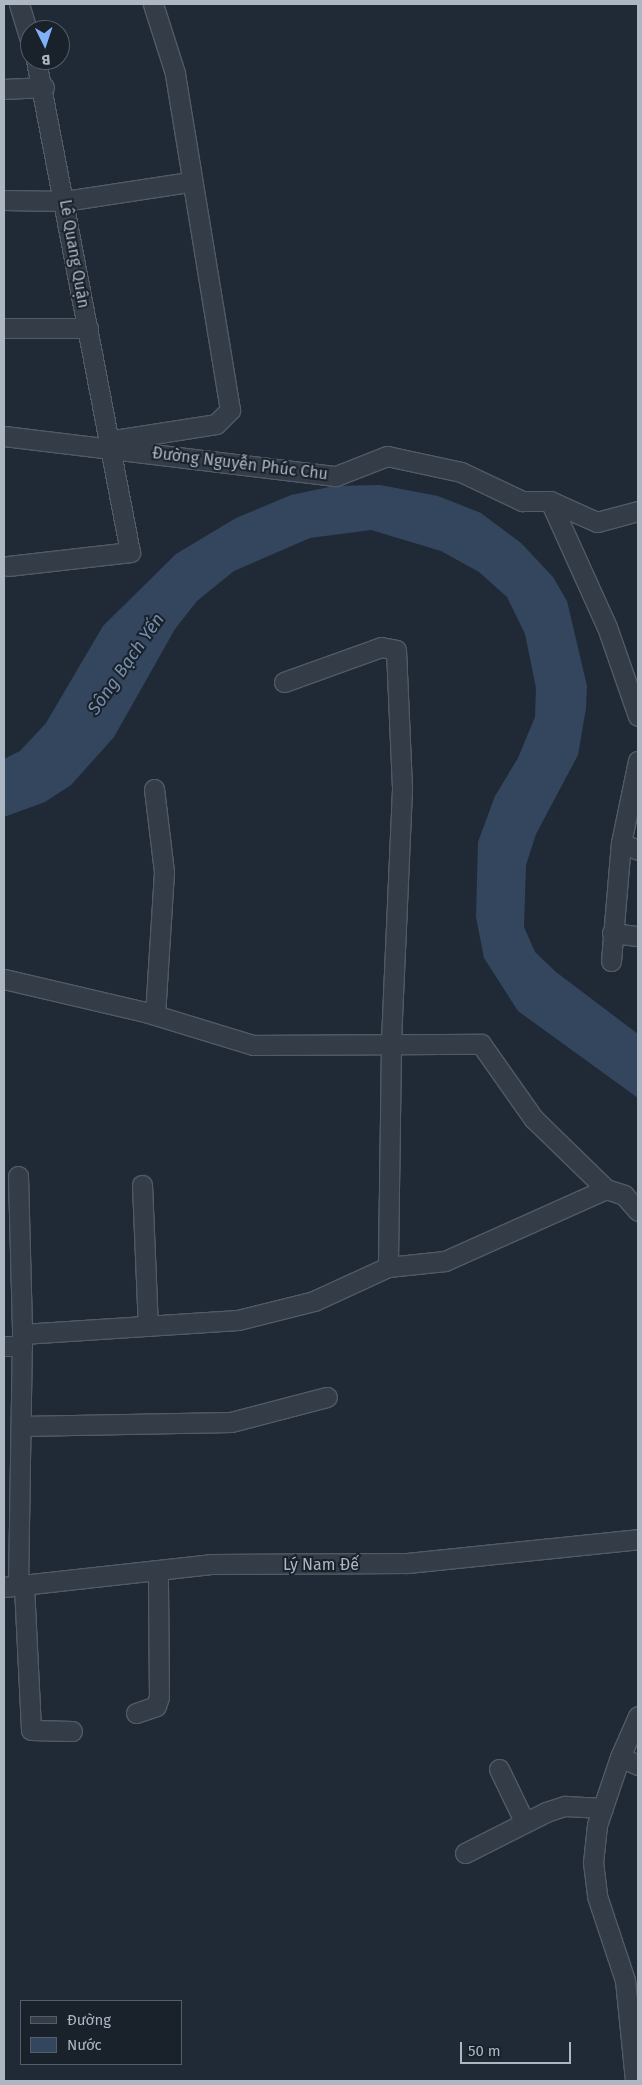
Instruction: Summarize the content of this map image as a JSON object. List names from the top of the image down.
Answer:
{
  "streets": {
    "street": ["Lê Quang Quận", "Đường Nguyễn Phúc Chu", "Lý Nam Đế"]
  },
  "crossings": [
    ["Lê Quang Quận", "Đường Nguyễn Phúc Chu"]
  ],
  "water": ["Sông Bạch Yến"],
  "legend": ["Đường", "Nước"],
  "scale_bar": "50 m",
  "north": "bottom"
}
